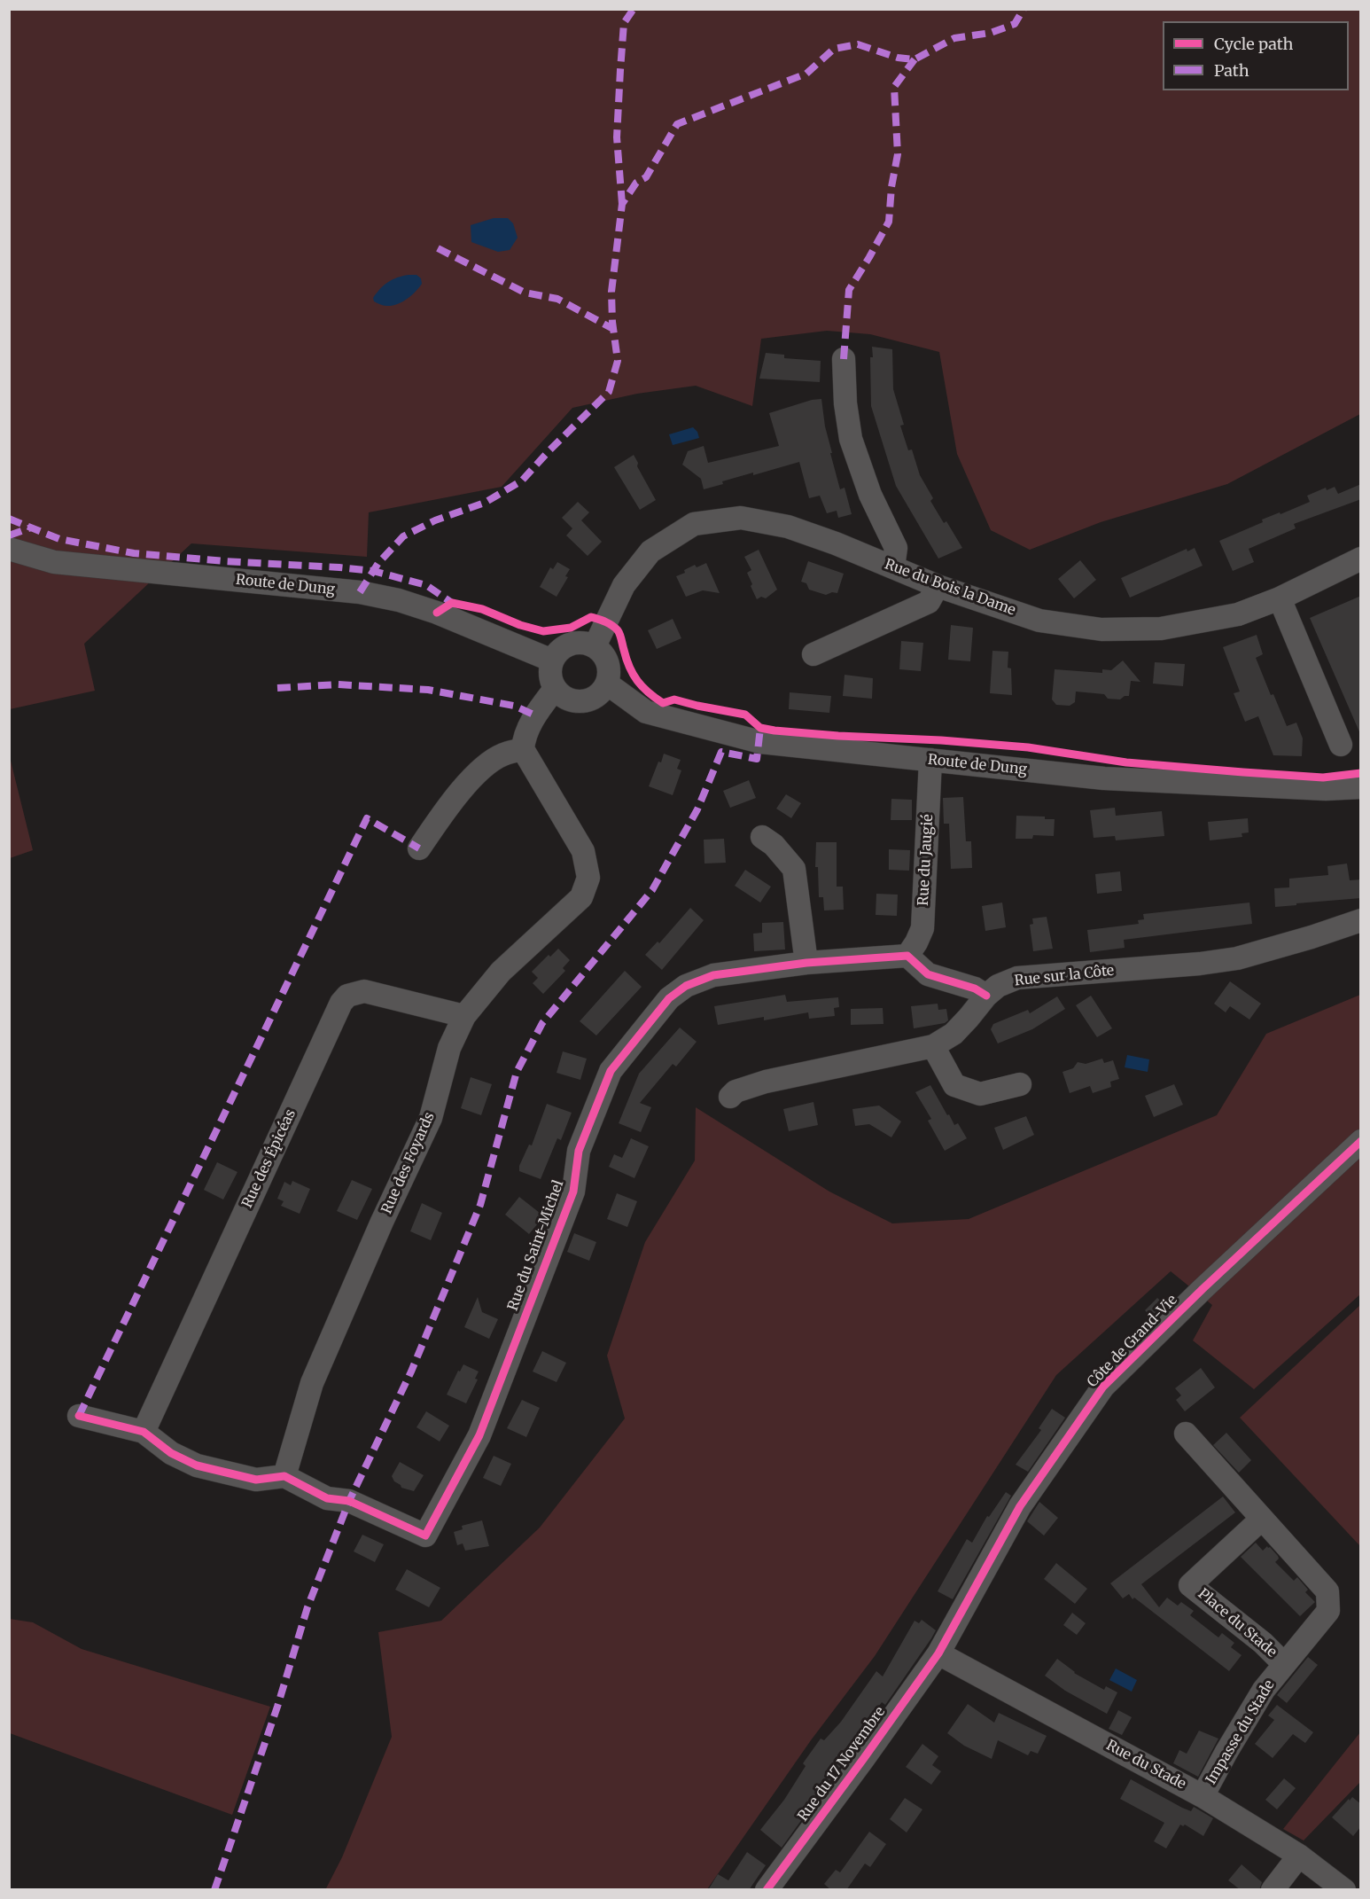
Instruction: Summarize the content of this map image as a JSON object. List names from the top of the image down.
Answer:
{
  "streets": {
    "street": [
      "Route de Dung",
      "Rue du Bois la Dame",
      "Rue du Jaugié",
      "Rue sur la Côte",
      "Rue des Épicéas",
      "Rue des Foyards",
      "Rue du Saint-Michel",
      "Côte de Grand-Vie",
      "Place du Stade",
      "Impasse du Stade",
      "Rue du 17 Novembre",
      "Rue du Stade"
    ]
  },
  "crossings": [
    ["Route de Dung", "Rue du Bois la Dame"],
    ["Route de Dung", "Rue du Jaugié"],
    ["Rue du Jaugié", "Rue du Saint-Michel"],
    ["Rue des Épicéas", "Rue des Foyards"],
    ["Rue des Foyards", "Rue du Saint-Michel"],
    ["Côte de Grand-Vie", "Rue du 17 Novembre"],
    ["Côte de Grand-Vie", "Rue du Stade"],
    ["Place du Stade", "Impasse du Stade"],
    ["Impasse du Stade", "Rue du Stade"],
    ["Rue du 17 Novembre", "Rue du Stade"]
  ],
  "legend": ["Cycle path", "Path"]
}
